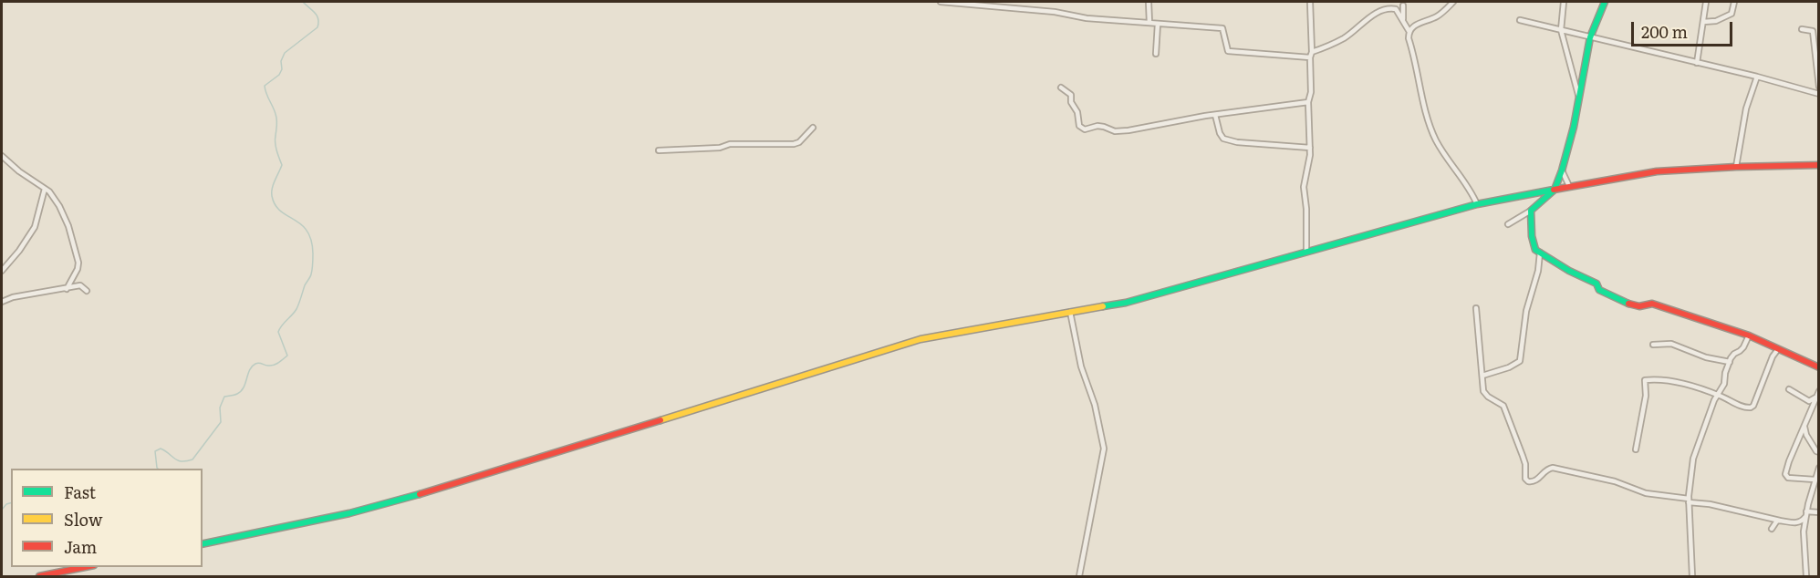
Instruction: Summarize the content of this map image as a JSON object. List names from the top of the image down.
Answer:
{
  "legend": ["Fast", "Slow", "Jam"],
  "scale_bar": "200 m"
}
